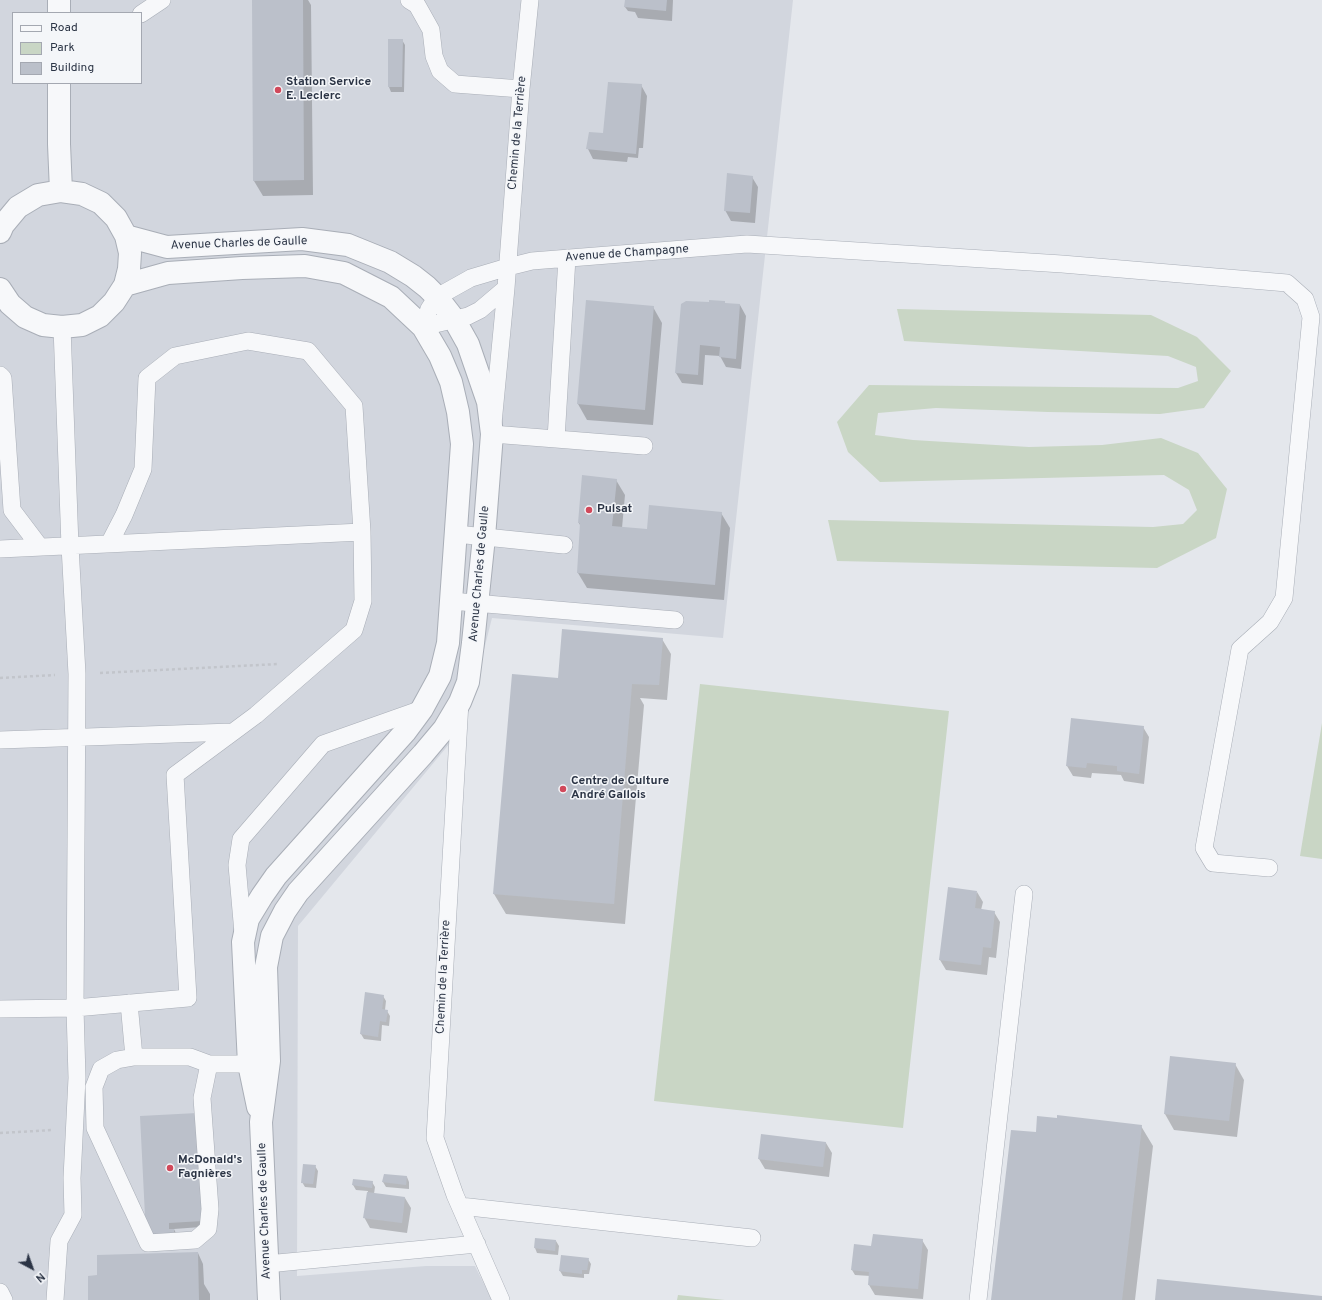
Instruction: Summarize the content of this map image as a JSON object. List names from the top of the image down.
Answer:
{
  "streets": {
    "street": ["Avenue Charles de Gaulle"],
    "lane": ["Chemin de la Terrière", "Avenue de Champagne"]
  },
  "crossings": [
    ["Chemin de la Terrière", "Avenue Charles de Gaulle"],
    ["Chemin de la Terrière", "Avenue de Champagne"],
    ["Avenue Charles de Gaulle", "Avenue de Champagne"]
  ],
  "places": [
    "Station Service E. Leclerc",
    "Pulsat",
    "Centre de Culture André Gallois",
    "McDonald's Fagnières"
  ],
  "legend": ["Road", "Park", "Building"],
  "north": "bottom right"
}
